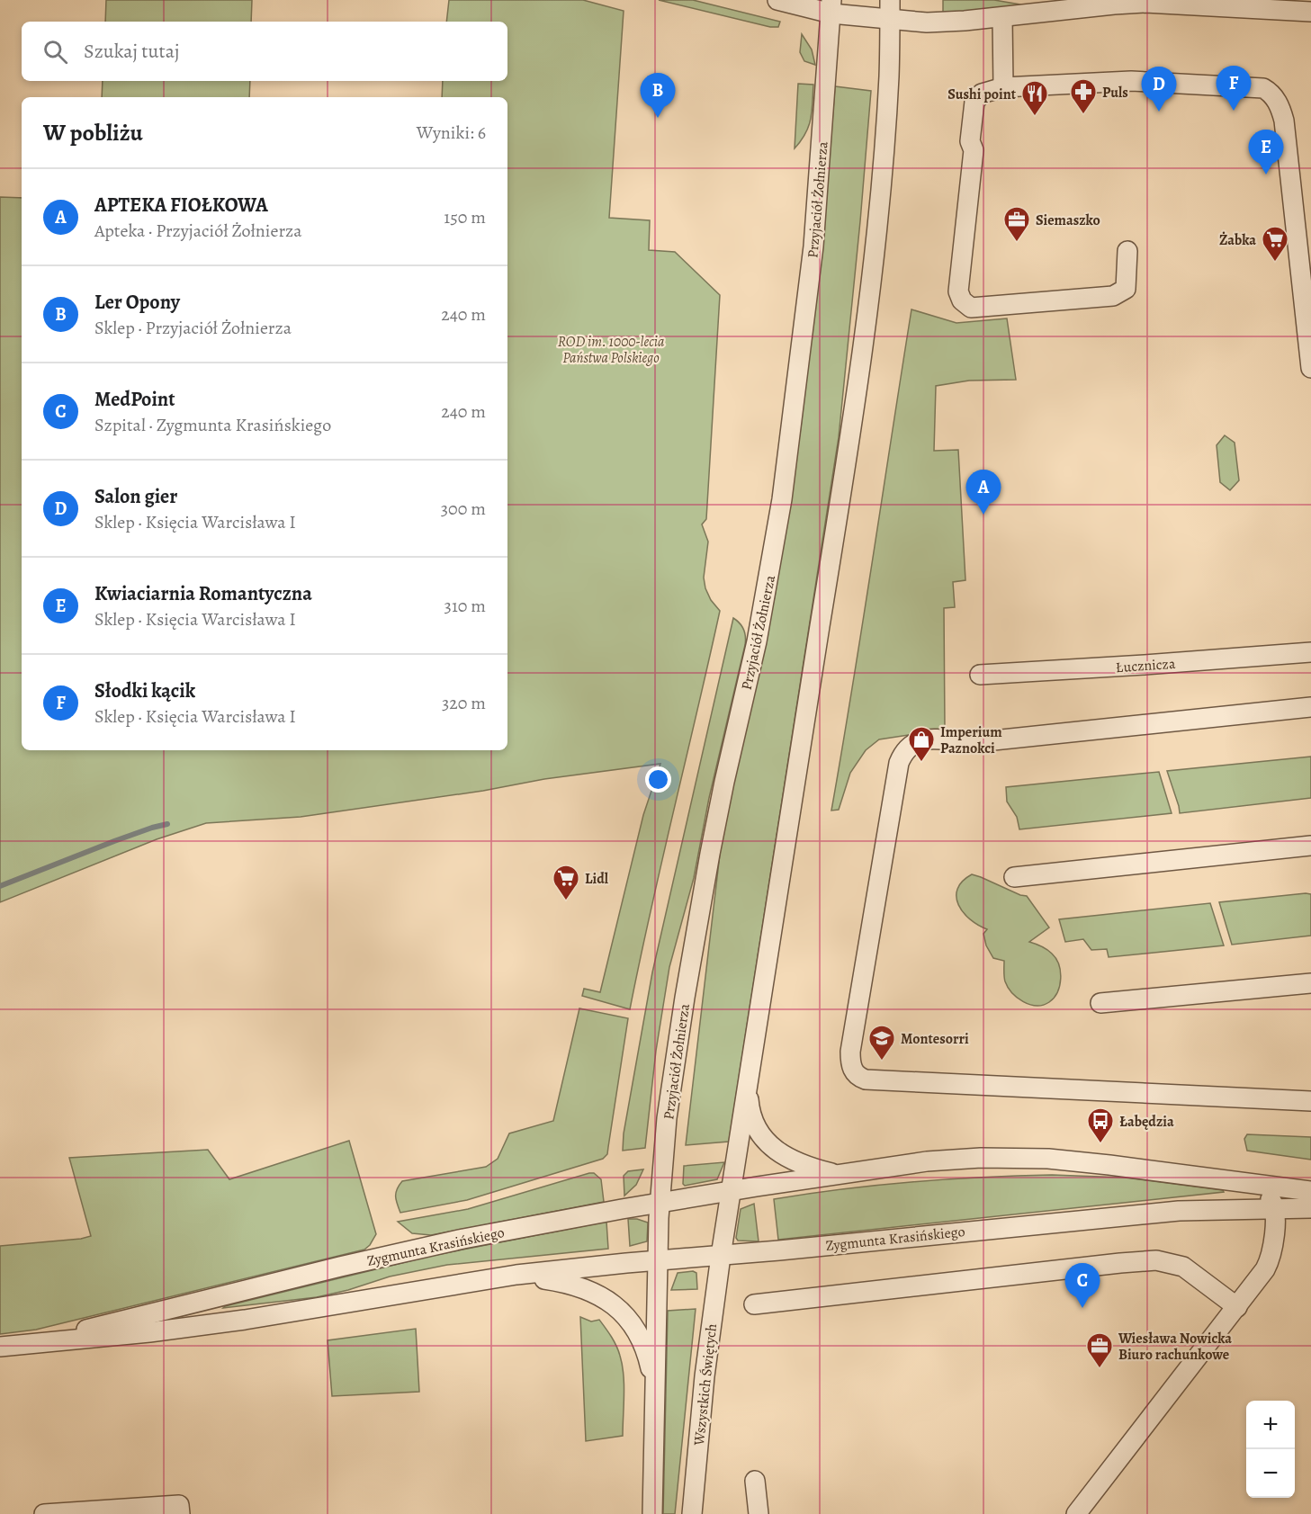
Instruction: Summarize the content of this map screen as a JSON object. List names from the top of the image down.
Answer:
{
  "streets": {
    "street": [
      "Przyjaciół Żołnierza",
      "Łucznicza",
      "Zygmunta Krasińskiego",
      "Wszystkich Świętych"
    ]
  },
  "crossings": [
    ["Przyjaciół Żołnierza", "Zygmunta Krasińskiego"],
    ["Zygmunta Krasińskiego", "Wszystkich Świętych"]
  ],
  "parks": ["ROD im. 1000-lecia Państwa Polskiego"],
  "places": {
    "pharmacy": ["Puls"],
    "restaurant": ["Sushi point"],
    "office": ["Siemaszko", "Wiesława Nowicka Biuro rachunkowe"],
    "supermarket": ["Żabka", "Lidl"],
    "shop": ["Imperium Paznokci"],
    "school or university": ["Montesorri"],
    "bus stop": ["Łabędzia"]
  },
  "page": {
    "search": "Szukaj tutaj",
    "pins": [
      "F",
      "D",
      "B",
      "E",
      "A",
      "C"
    ],
    "heading": ["W pobliżu", "Wyniki: 6"],
    "list": [
      {
        "mark": "A",
        "name": "APTEKA FIOŁKOWA",
        "note": "Apteka · Przyjaciół Żołnierza",
        "value": "150 m"
      },
      {
        "mark": "B",
        "name": "Ler Opony",
        "note": "Sklep · Przyjaciół Żołnierza",
        "value": "240 m"
      },
      {
        "mark": "C",
        "name": "MedPoint",
        "note": "Szpital · Zygmunta Krasińskiego",
        "value": "240 m"
      },
      {
        "mark": "D",
        "name": "Salon gier",
        "note": "Sklep · Księcia Warcisława I",
        "value": "300 m"
      },
      {
        "mark": "E",
        "name": "Kwiaciarnia Romantyczna",
        "note": "Sklep · Księcia Warcisława I",
        "value": "310 m"
      },
      {
        "mark": "F",
        "name": "Słodki kącik",
        "note": "Sklep · Księcia Warcisława I",
        "value": "320 m"
      }
    ],
    "map_buttons": ["+", "−"]
  }
}
